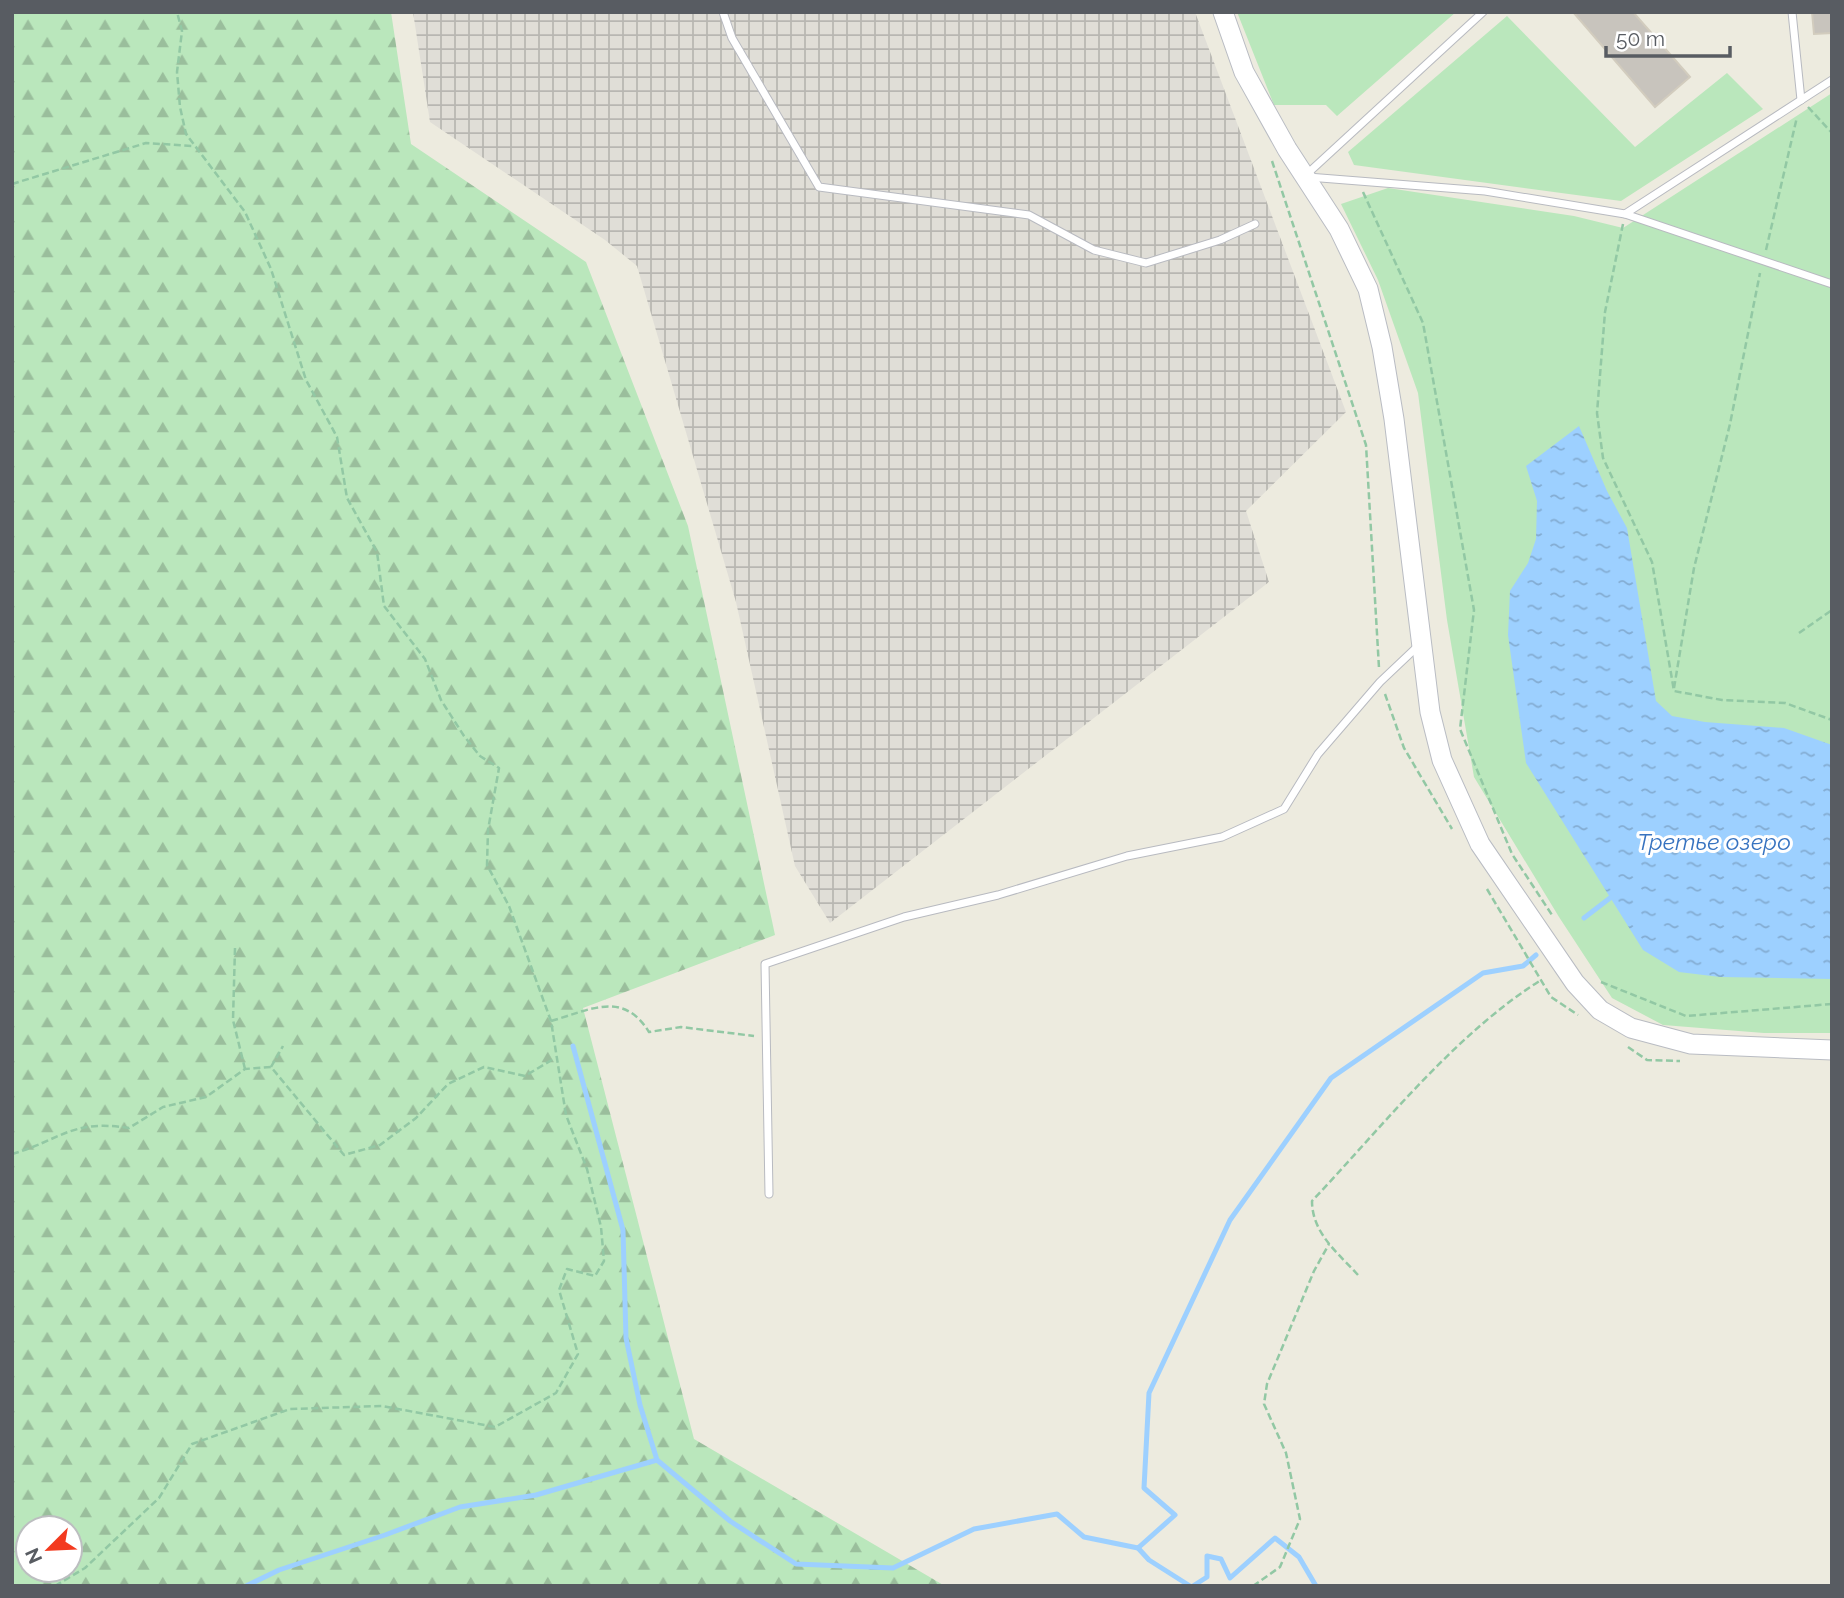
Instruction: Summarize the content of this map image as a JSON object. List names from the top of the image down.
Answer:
{
  "water": ["Третье озеро"],
  "scale_bar": "50 m",
  "north": "bottom left"
}
